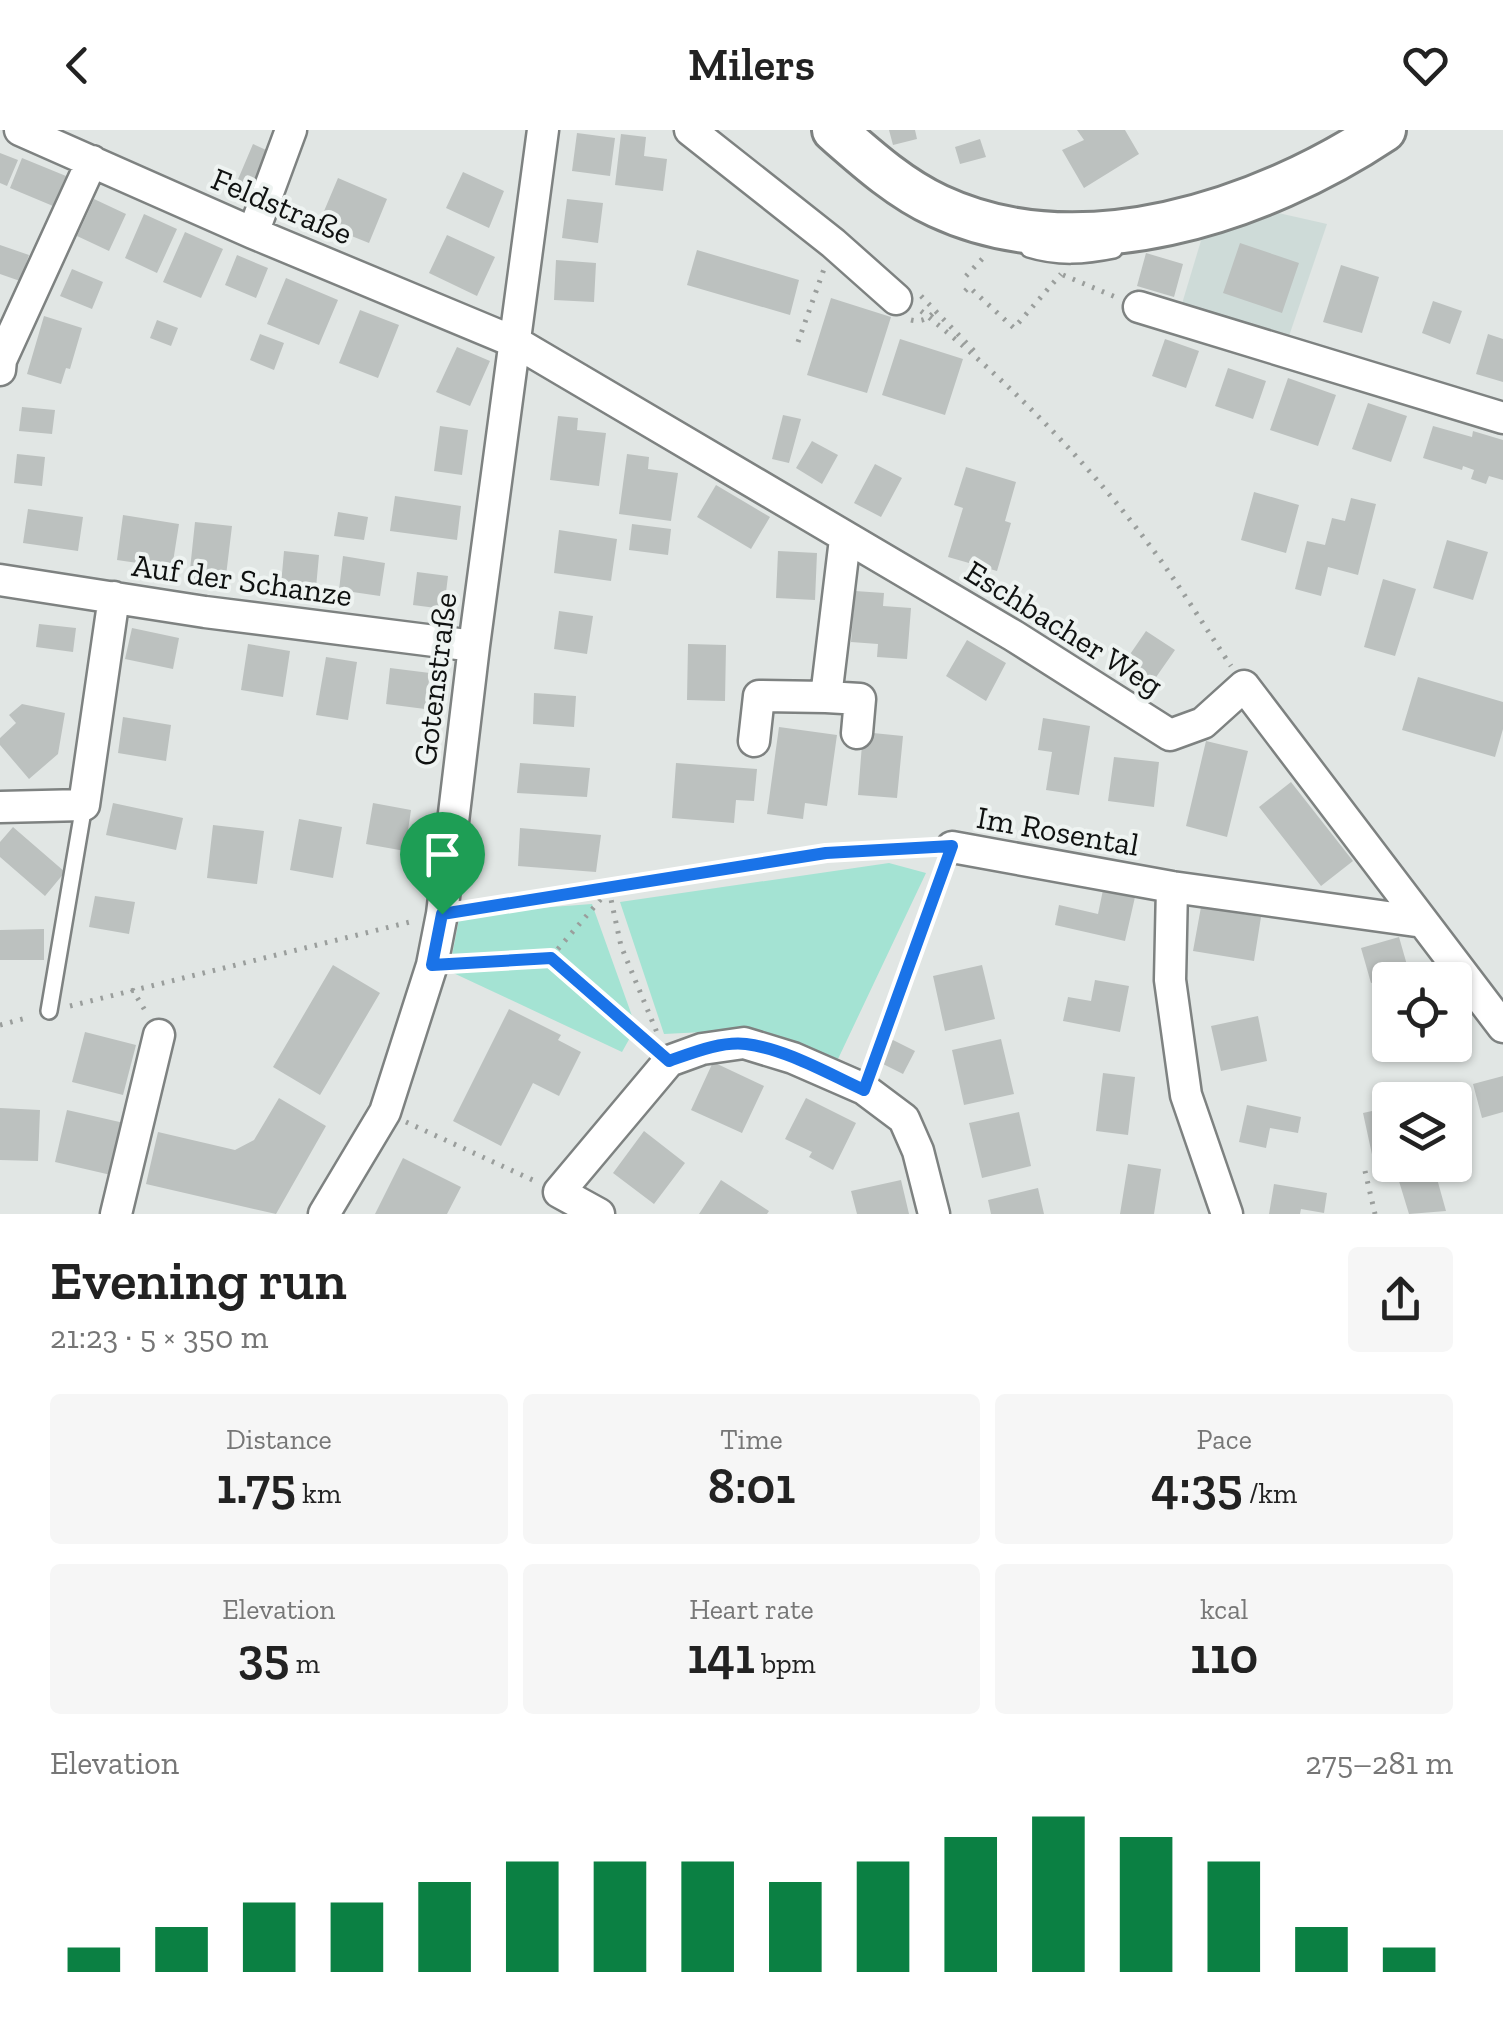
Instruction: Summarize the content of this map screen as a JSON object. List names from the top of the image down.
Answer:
{
  "streets": {
    "street": [
      "Feldstraße",
      "Auf der Schanze",
      "Eschbacher Weg",
      "Gotenstraße",
      "Im Rosental"
    ]
  },
  "crossings": [
    ["Feldstraße", "Eschbacher Weg"],
    ["Feldstraße", "Gotenstraße"],
    ["Auf der Schanze", "Gotenstraße"],
    ["Eschbacher Weg", "Gotenstraße"],
    ["Gotenstraße", "Im Rosental"]
  ],
  "page": {
    "header": "Milers",
    "heading": ["Evening run", "21:23 · 5 × 350 m"],
    "stats": [
      ["Distance", "1.75 km"],
      ["Time", "8:01"],
      ["Pace", "4:35 /km"],
      ["Elevation", "35 m"],
      ["Heart rate", "141 bpm"],
      ["kcal", "110"]
    ],
    "chart": ["Elevation", "275–281 m"]
  }
}
